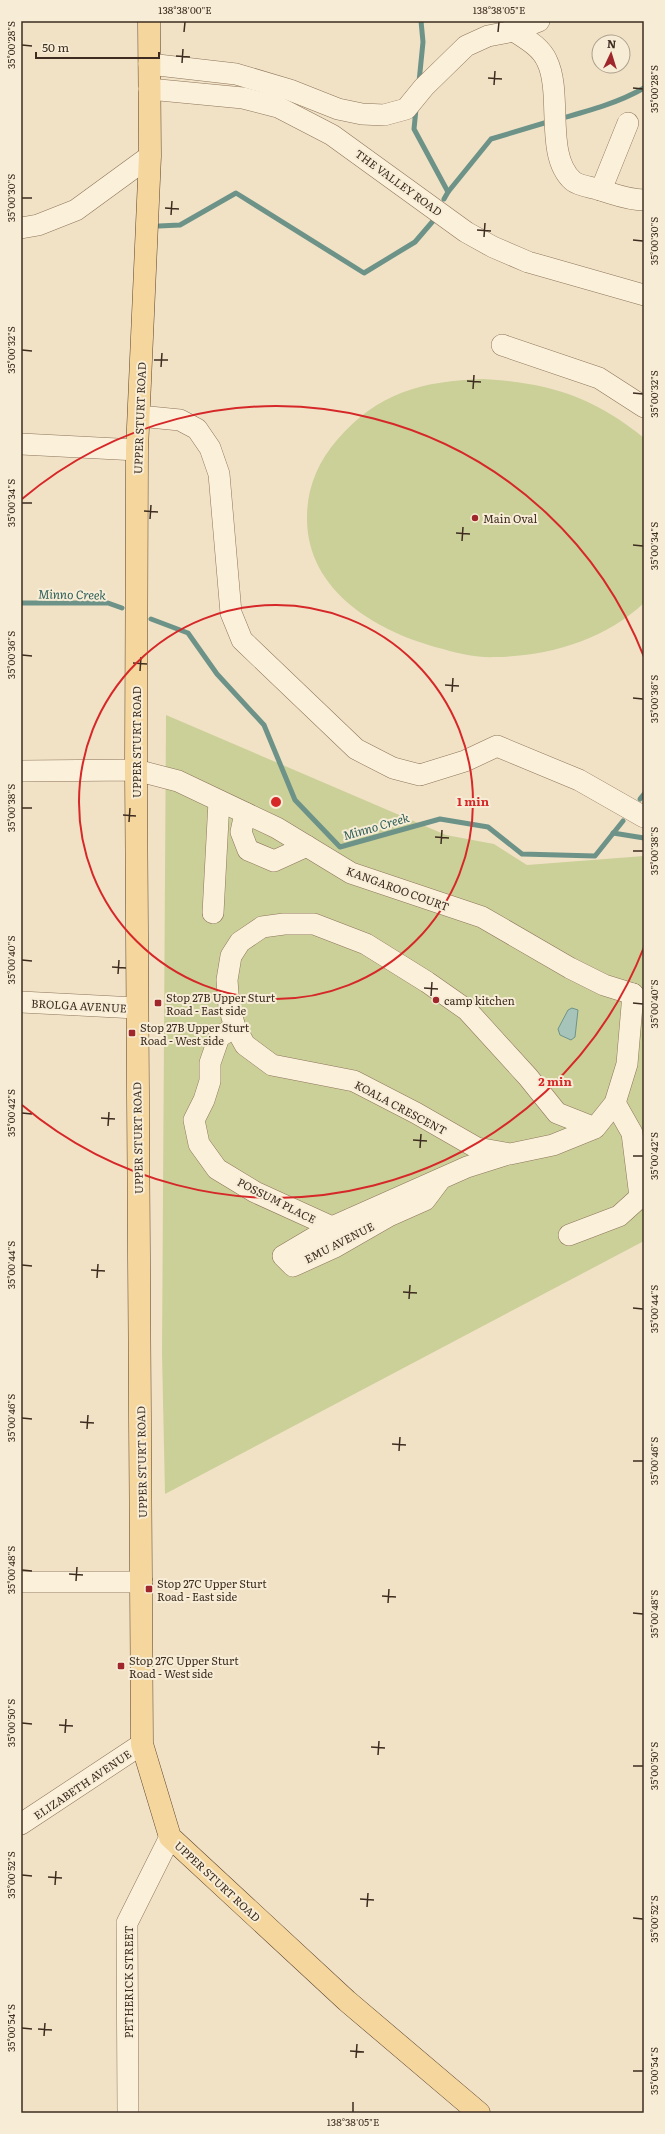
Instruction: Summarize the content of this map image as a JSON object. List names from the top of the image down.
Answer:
{
  "streets": {
    "main road": ["UPPER STURT ROAD"],
    "street": [
      "THE VALLEY ROAD",
      "KANGAROO COURT",
      "BROLGA AVENUE",
      "KOALA CRESCENT",
      "POSSUM PLACE",
      "EMU AVENUE",
      "ELIZABETH AVENUE",
      "PETHERICK STREET"
    ]
  },
  "crossings": [
    ["THE VALLEY ROAD", "UPPER STURT ROAD"],
    ["UPPER STURT ROAD", "KANGAROO COURT"],
    ["UPPER STURT ROAD", "BROLGA AVENUE"],
    ["UPPER STURT ROAD", "ELIZABETH AVENUE"],
    ["UPPER STURT ROAD", "PETHERICK STREET"],
    ["KOALA CRESCENT", "POSSUM PLACE"],
    ["KOALA CRESCENT", "EMU AVENUE"],
    ["POSSUM PLACE", "EMU AVENUE"]
  ],
  "water": ["Minno Creek"],
  "places": {
    "other": ["Main Oval", "camp kitchen"],
    "transit": [
      "Stop 27B Upper Sturt Road - East side",
      "Stop 27B Upper Sturt Road - West side",
      "Stop 27C Upper Sturt Road - East side",
      "Stop 27C Upper Sturt Road - West side"
    ]
  },
  "scale_bar": "50 m",
  "north": "top",
  "coordinates": [
    "138°38'00\"E",
    "138°38'05\"E",
    "35°00'28\"S",
    "35°00'30\"S",
    "35°00'32\"S",
    "35°00'34\"S",
    "35°00'36\"S",
    "35°00'38\"S",
    "35°00'40\"S",
    "35°00'42\"S",
    "35°00'44\"S",
    "35°00'46\"S",
    "35°00'48\"S",
    "35°00'50\"S",
    "35°00'52\"S",
    "35°00'54\"S"
  ],
  "rings": ["1 min", "2 min"]
}
